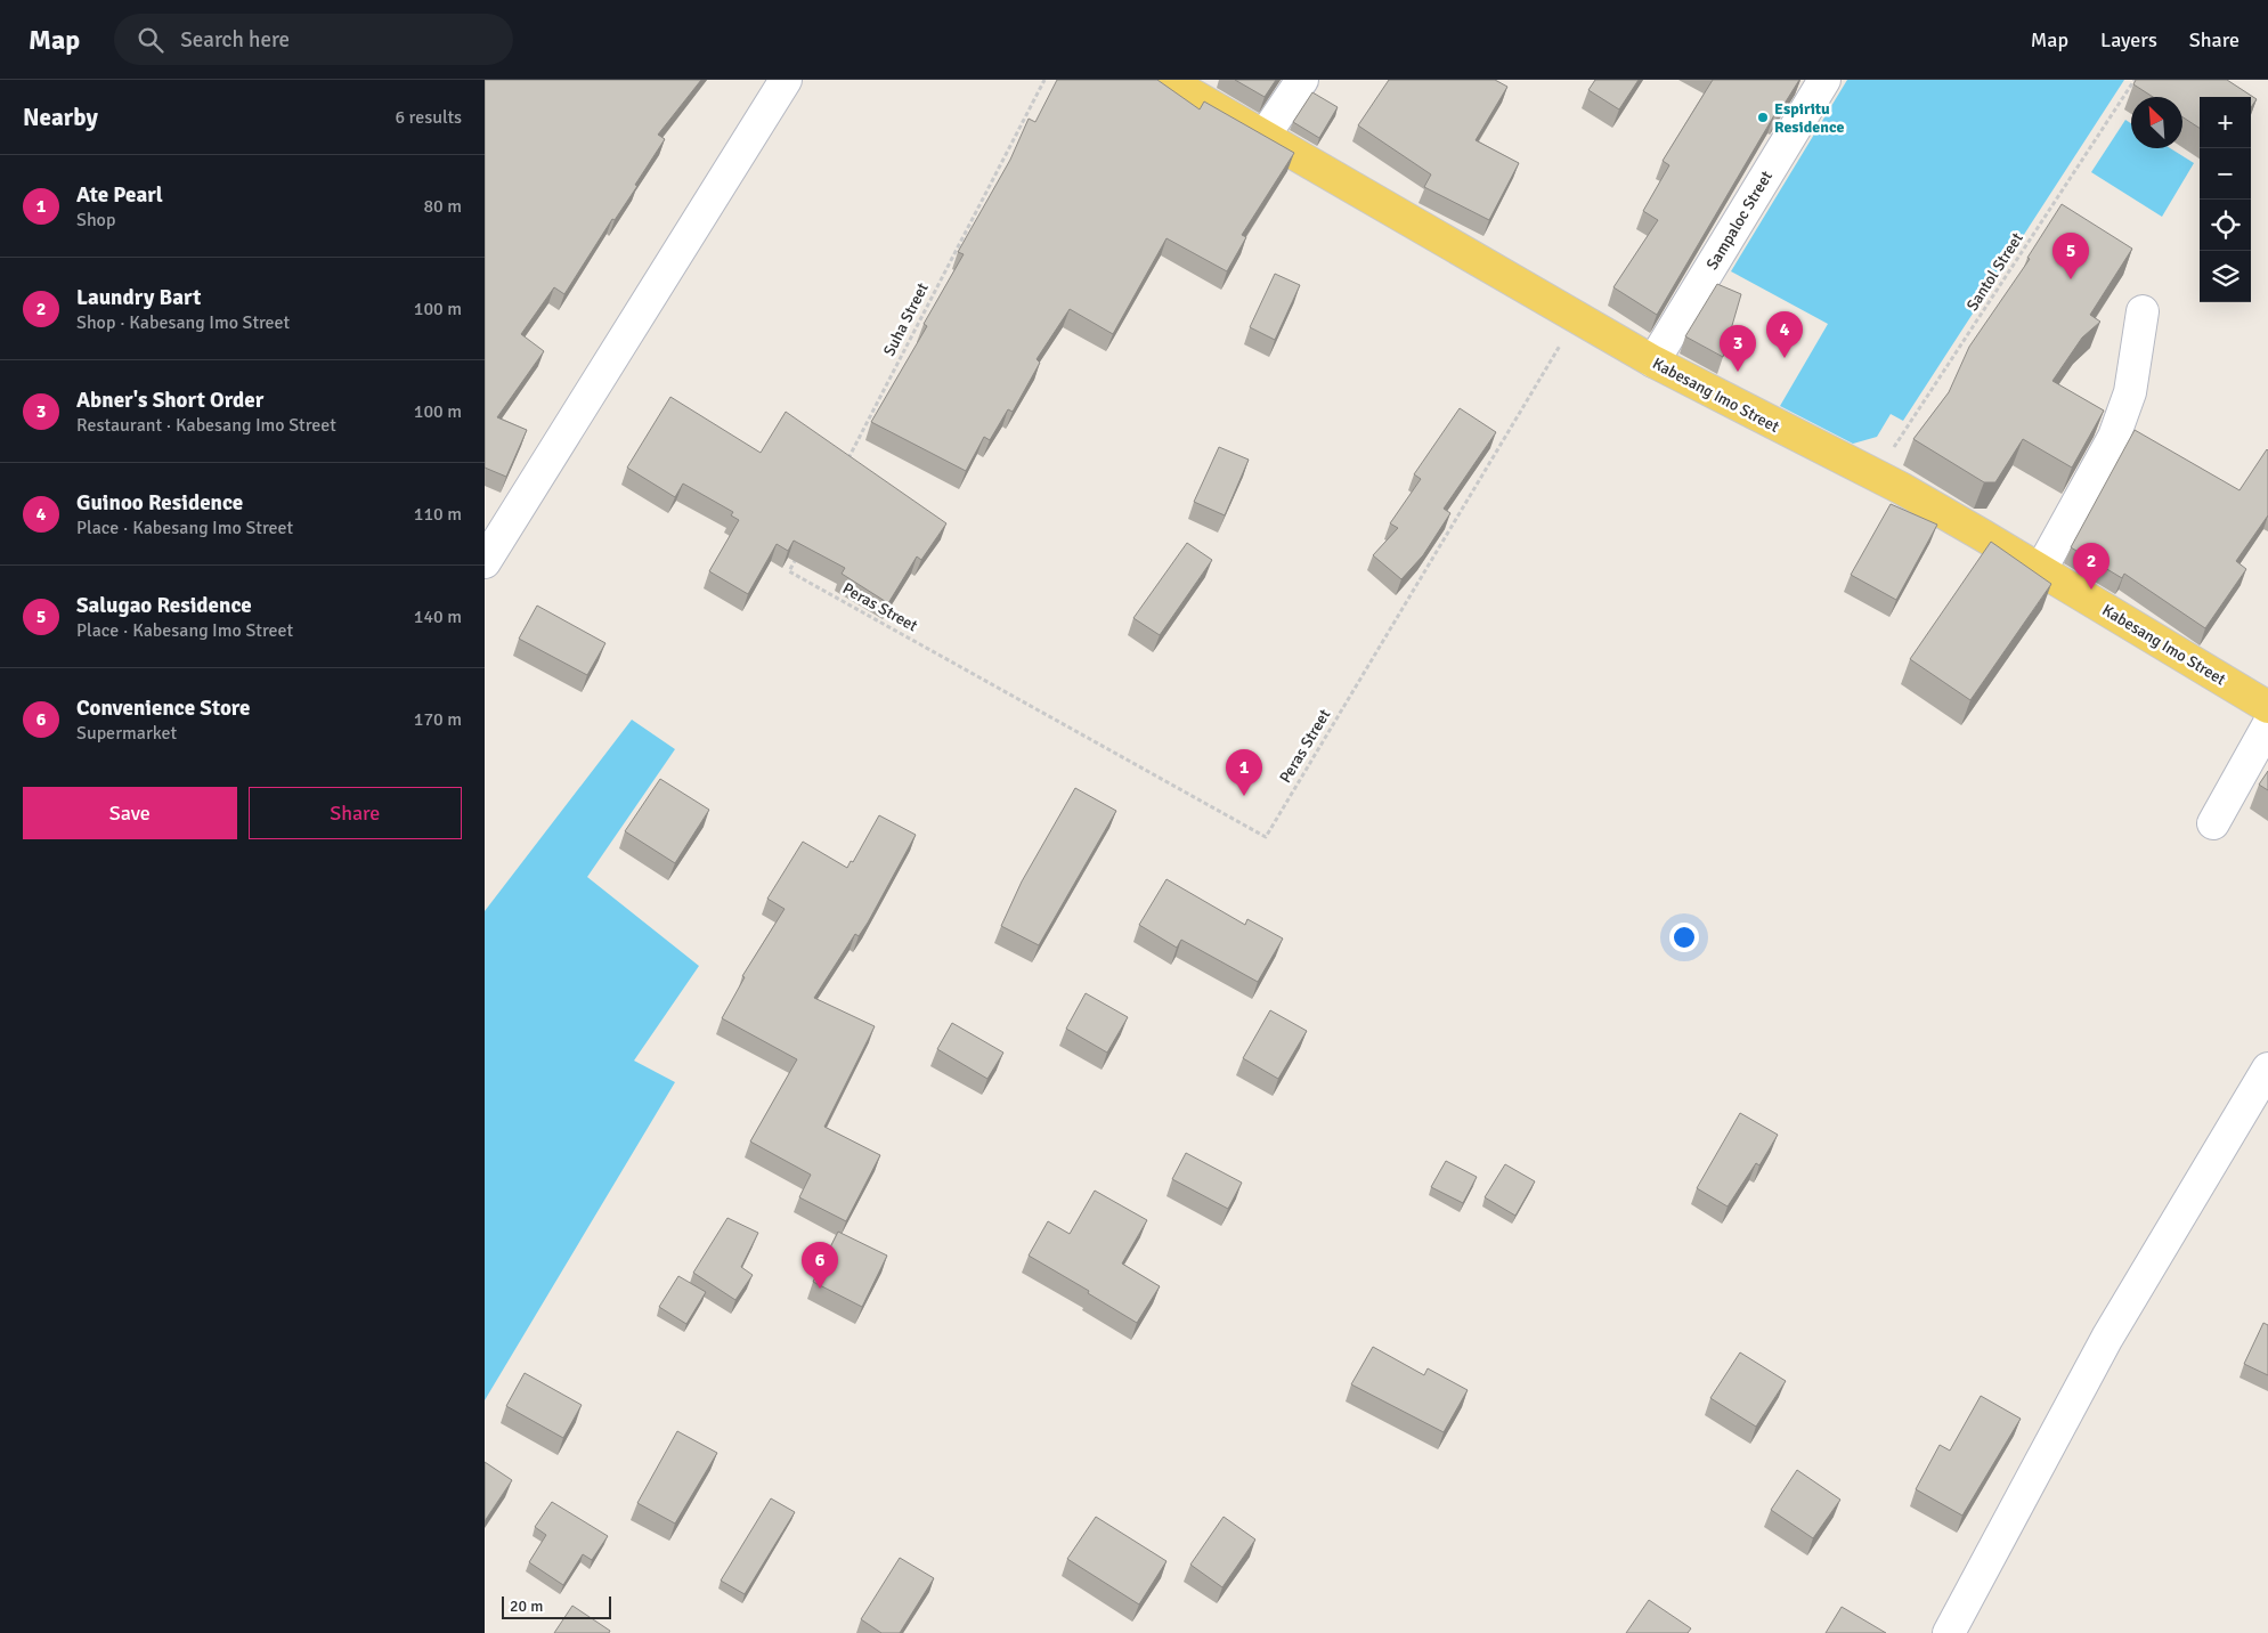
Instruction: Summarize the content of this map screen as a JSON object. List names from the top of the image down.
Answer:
{
  "streets": {
    "main road": ["Kabesang Imo Street"],
    "street": ["Sampaloc Street"],
    "path": ["Santol Street", "Suha Street", "Peras Street"]
  },
  "crossings": [
    ["Sampaloc Street", "Kabesang Imo Street"],
    ["Santol Street", "Kabesang Imo Street"],
    ["Kabesang Imo Street", "Peras Street"]
  ],
  "places": ["Espiritu Residence"],
  "scale_bar": "20 m",
  "north": "top left",
  "page": {
    "header": "Map",
    "search": "Search here",
    "nav": ["Map", "Layers", "Share"],
    "heading": ["Nearby", "6 results"],
    "map_buttons": ["+", "−"],
    "list": [
      {
        "mark": "1",
        "name": "Ate Pearl",
        "note": "Shop",
        "value": "80 m"
      },
      {
        "mark": "2",
        "name": "Laundry Bart",
        "note": "Shop · Kabesang Imo Street",
        "value": "100 m"
      },
      {
        "mark": "3",
        "name": "Abner's Short Order",
        "note": "Restaurant · Kabesang Imo Street",
        "value": "100 m"
      },
      {
        "mark": "4",
        "name": "Guinoo Residence",
        "note": "Place · Kabesang Imo Street",
        "value": "110 m"
      },
      {
        "mark": "5",
        "name": "Salugao Residence",
        "note": "Place · Kabesang Imo Street",
        "value": "140 m"
      },
      {
        "mark": "6",
        "name": "Convenience Store",
        "note": "Supermarket",
        "value": "170 m"
      }
    ],
    "pins": [
      "5",
      "4",
      "3",
      "2",
      "1",
      "6"
    ],
    "buttons": ["Save", "Share"],
    "scale": "20 m"
  }
}
